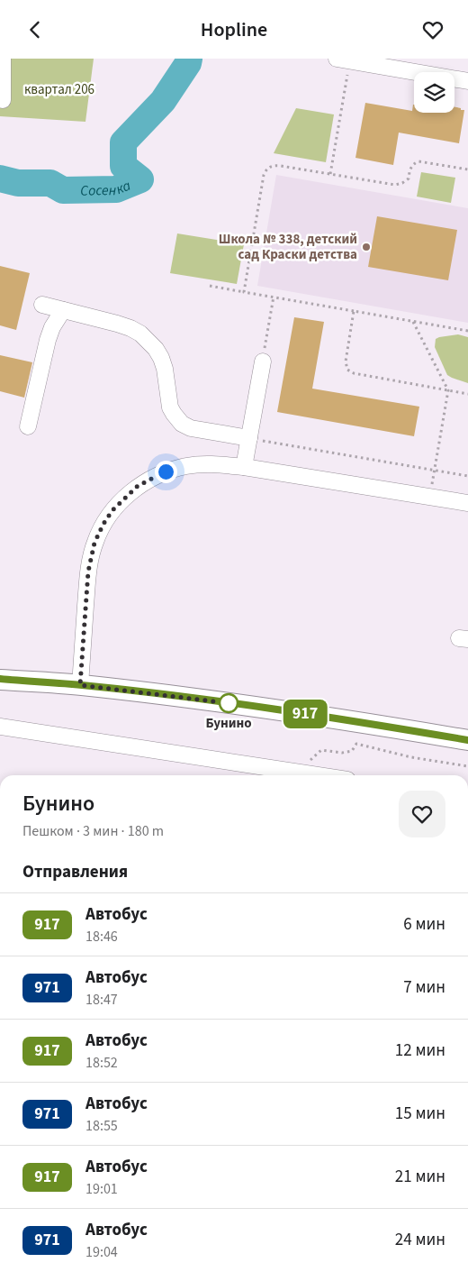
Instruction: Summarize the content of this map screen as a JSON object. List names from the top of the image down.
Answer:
{
  "water": ["Сосенка"],
  "parks": ["квартал 206"],
  "places": ["Школа № 338, детский сад Краски детства", "Бунино"],
  "lines": ["bus line 917"],
  "page": {
    "header": "Hopline",
    "on_map": "917",
    "heading": [
      ["Бунино", "Пешком · 3 мин · 180 m"],
      "Отправления"
    ],
    "list": [
      {
        "mark": "917",
        "name": "Автобус",
        "note": "18:46",
        "value": "6 мин"
      },
      {
        "mark": "971",
        "name": "Автобус",
        "note": "18:47",
        "value": "7 мин"
      },
      {
        "mark": "917",
        "name": "Автобус",
        "note": "18:52",
        "value": "12 мин"
      },
      {
        "mark": "971",
        "name": "Автобус",
        "note": "18:55",
        "value": "15 мин"
      },
      {
        "mark": "917",
        "name": "Автобус",
        "note": "19:01",
        "value": "21 мин"
      },
      {
        "mark": "971",
        "name": "Автобус",
        "note": "19:04",
        "value": "24 мин"
      }
    ]
  }
}
